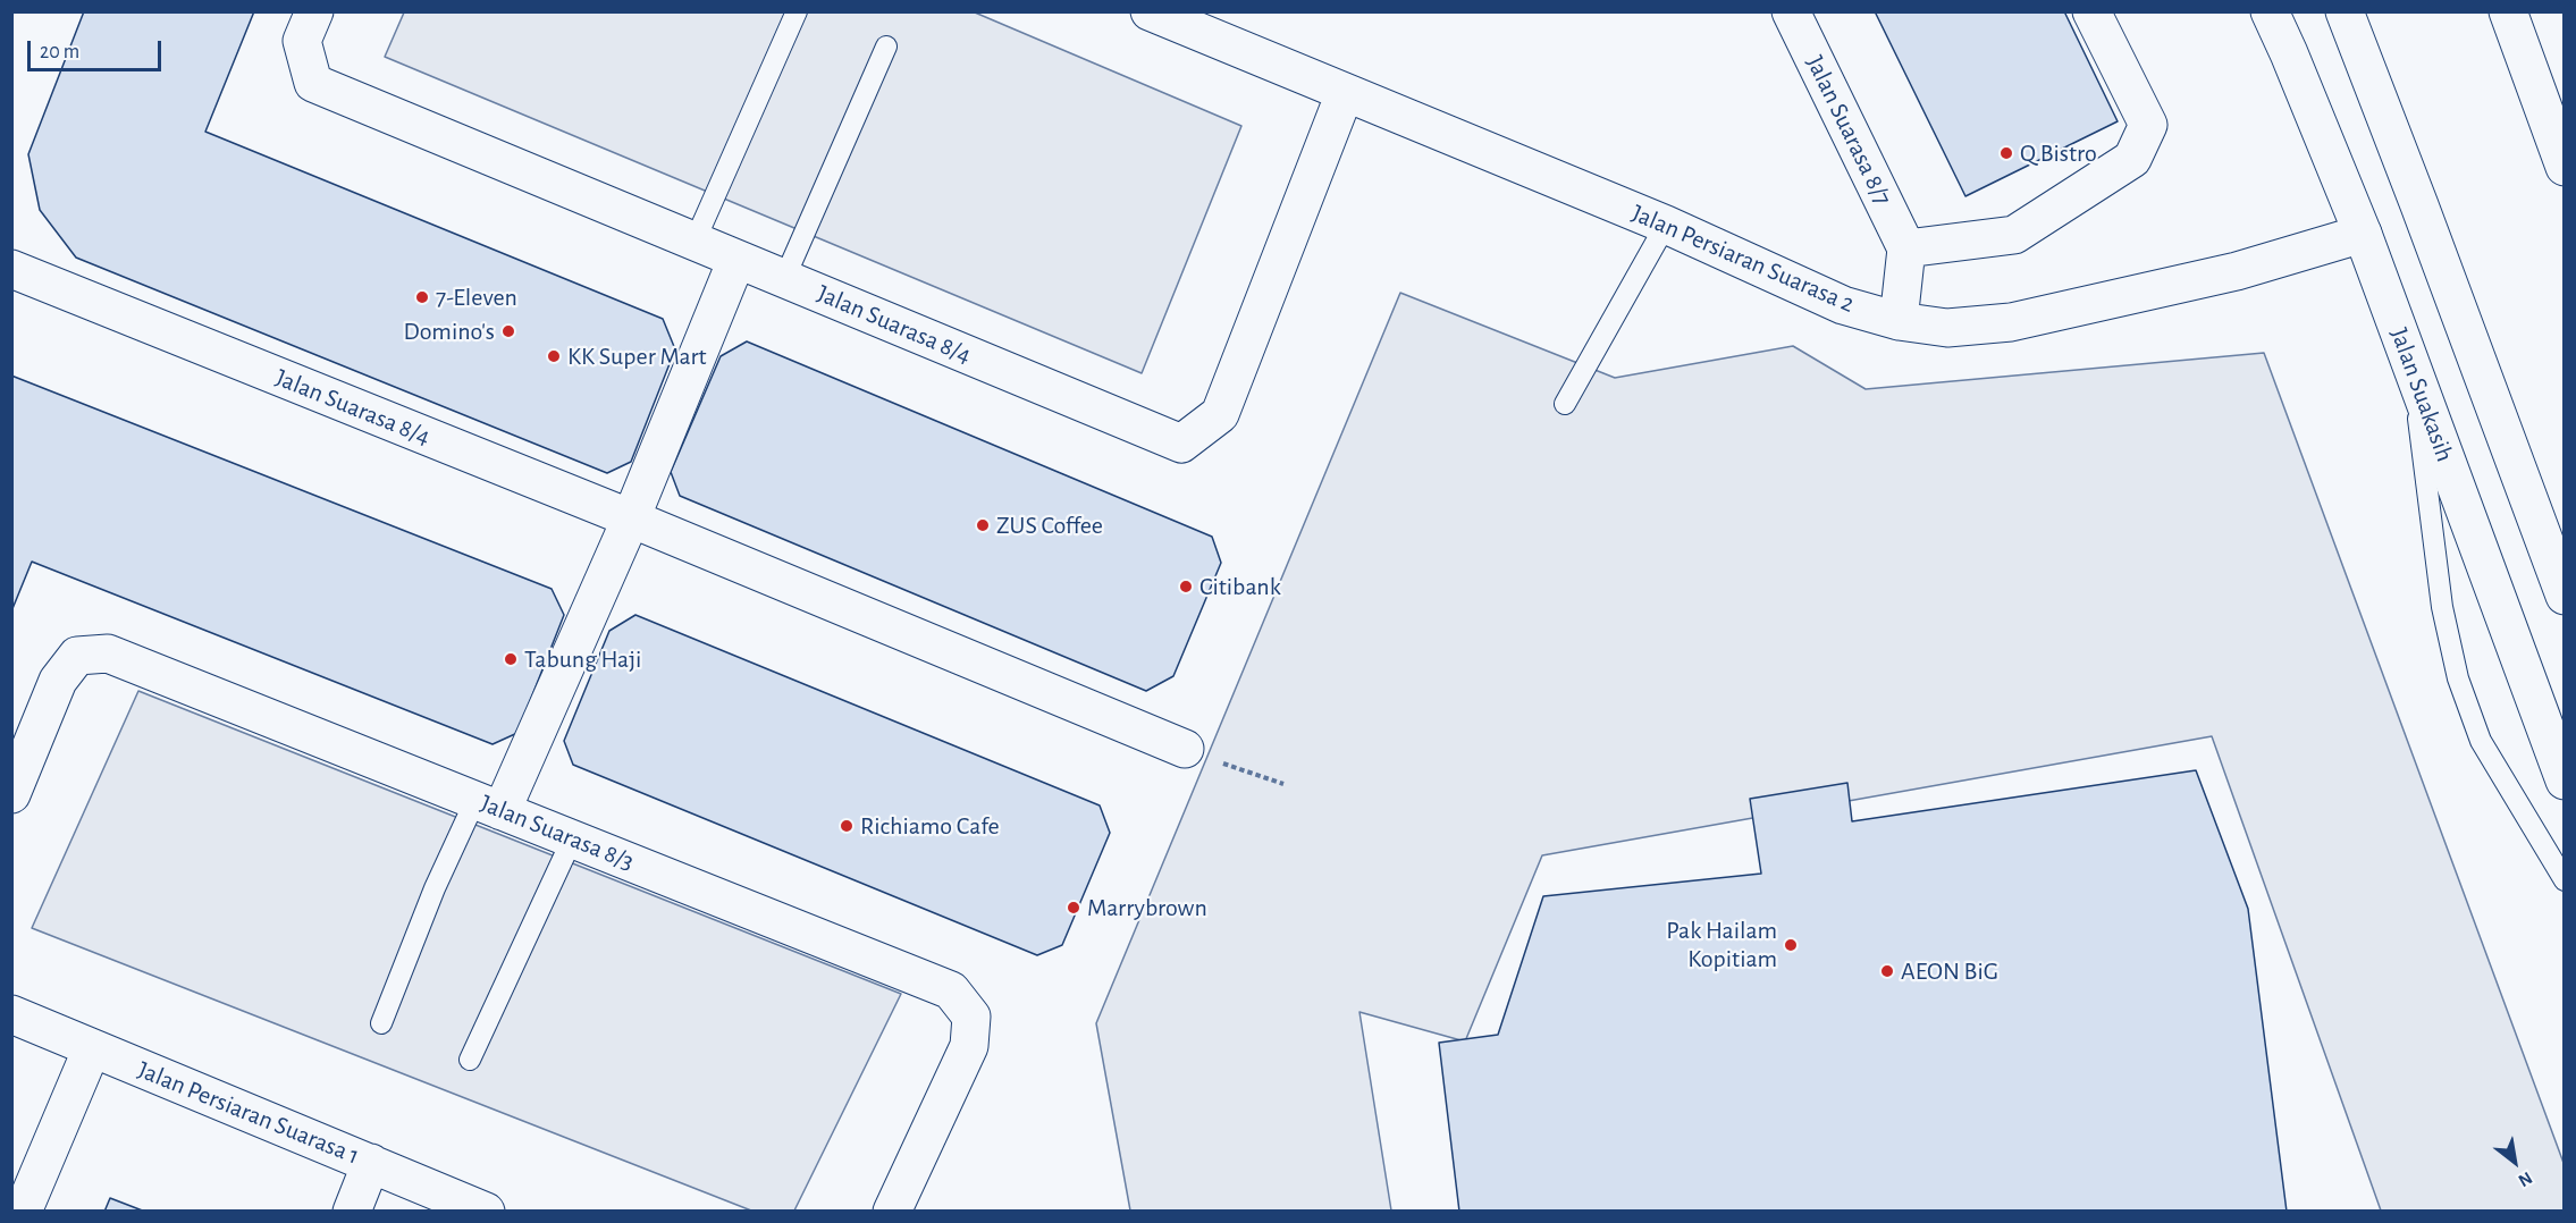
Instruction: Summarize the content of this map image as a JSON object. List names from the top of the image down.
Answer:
{
  "streets": {
    "street": [
      "Jalan Suarasa 8/7",
      "Jalan Persiaran Suarasa 2",
      "Jalan Suarasa 8/4",
      "Jalan Suakasih",
      "Jalan Suarasa 8/3",
      "Jalan Persiaran Suarasa 1"
    ]
  },
  "crossings": [
    ["Jalan Persiaran Suarasa 2", "Jalan Suarasa 8/4"],
    ["Jalan Persiaran Suarasa 2", "Jalan Suakasih"]
  ],
  "places": [
    "Q Bistro",
    "7-Eleven",
    "Domino's",
    "KK Super Mart",
    "ZUS Coffee",
    "Citibank",
    "Tabung Haji",
    "Richiamo Cafe",
    "Marrybrown",
    "Pak Hailam Kopitiam",
    "AEON BiG"
  ],
  "scale_bar": "20 m",
  "north": "bottom right"
}
